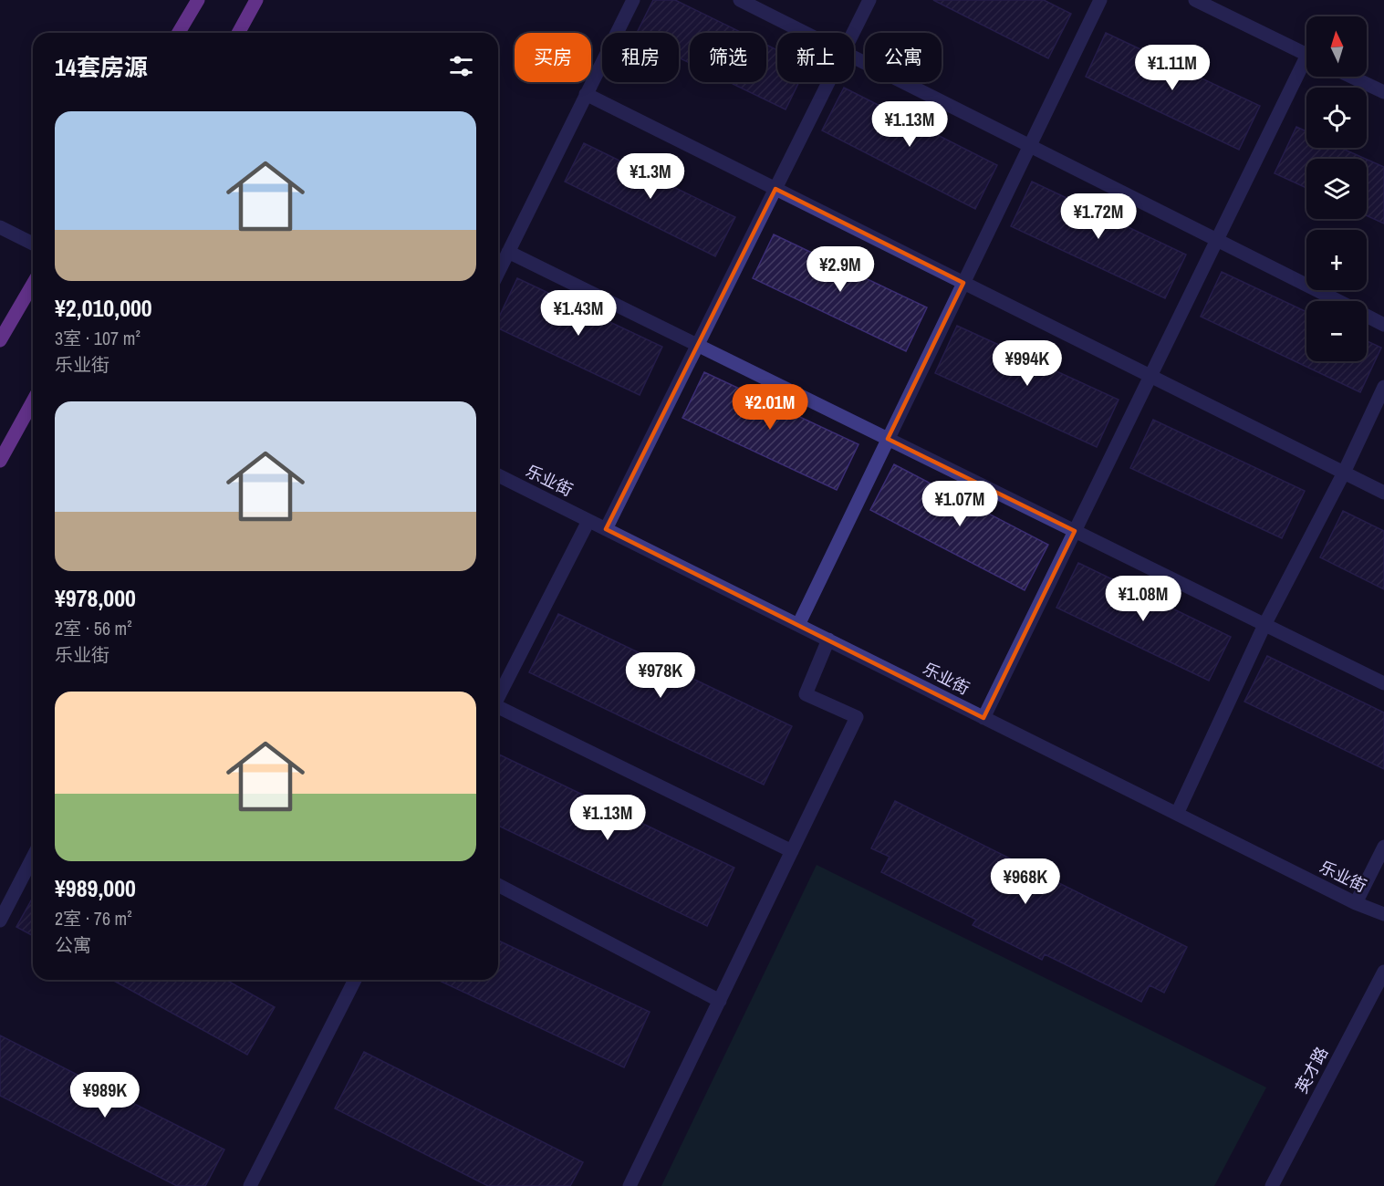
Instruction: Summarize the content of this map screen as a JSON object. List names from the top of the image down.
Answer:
{
  "streets": {
    "street": ["乐业街", "英才路"]
  },
  "north": "top",
  "page": {
    "map_buttons": ["+", "−"],
    "chip": [
      "买房",
      "租房",
      "筛选",
      "新上",
      "公寓"
    ],
    "heading": "14套房源",
    "price": [
      "¥1.11M",
      "¥1.13M",
      "¥1.3M",
      "¥1.72M",
      "¥2.9M",
      "¥1.43M",
      "¥994K",
      "¥2.01M",
      "¥1.07M",
      "¥1.08M",
      "¥978K",
      "¥1.13M",
      "¥968K",
      "¥989K"
    ],
    "list": [
      {
        "name": "¥2,010,000",
        "note": "3室 · 107 m² · 乐业街"
      },
      {
        "name": "¥978,000",
        "note": "2室 · 56 m² · 乐业街"
      },
      {
        "name": "¥989,000",
        "note": "2室 · 76 m² · 公寓"
      }
    ]
  }
}
